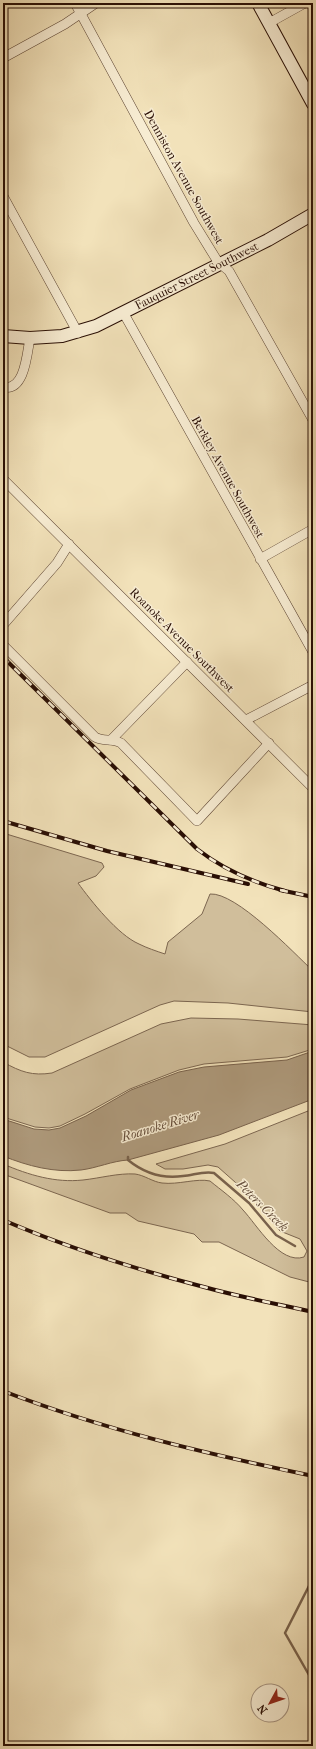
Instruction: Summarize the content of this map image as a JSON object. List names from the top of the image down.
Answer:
{
  "streets": {
    "street": [
      "Denniston Avenue Southwest",
      "Fauquier Street Southwest",
      "Berkley Avenue Southwest",
      "Roanoke Avenue Southwest"
    ]
  },
  "crossings": [
    ["Denniston Avenue Southwest", "Fauquier Street Southwest"],
    ["Fauquier Street Southwest", "Berkley Avenue Southwest"]
  ],
  "water": ["Roanoke River", "Peters Creek"],
  "north": "bottom left"
}
